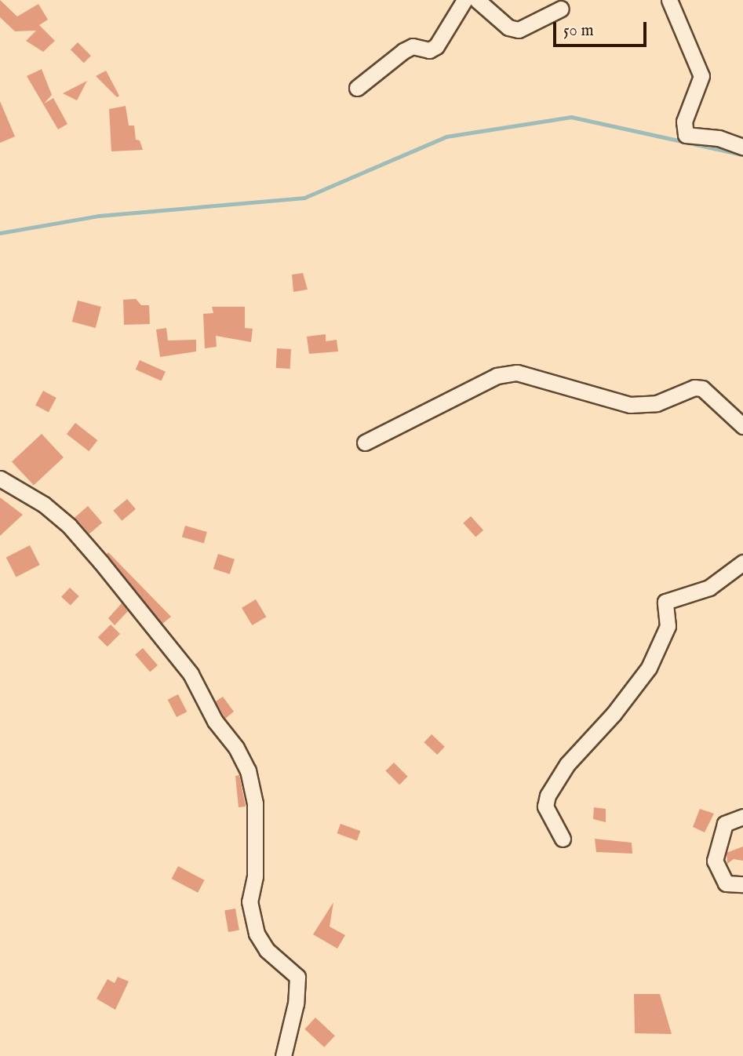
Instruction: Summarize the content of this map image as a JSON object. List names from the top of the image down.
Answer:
{
  "scale_bar": "50 m"
}
